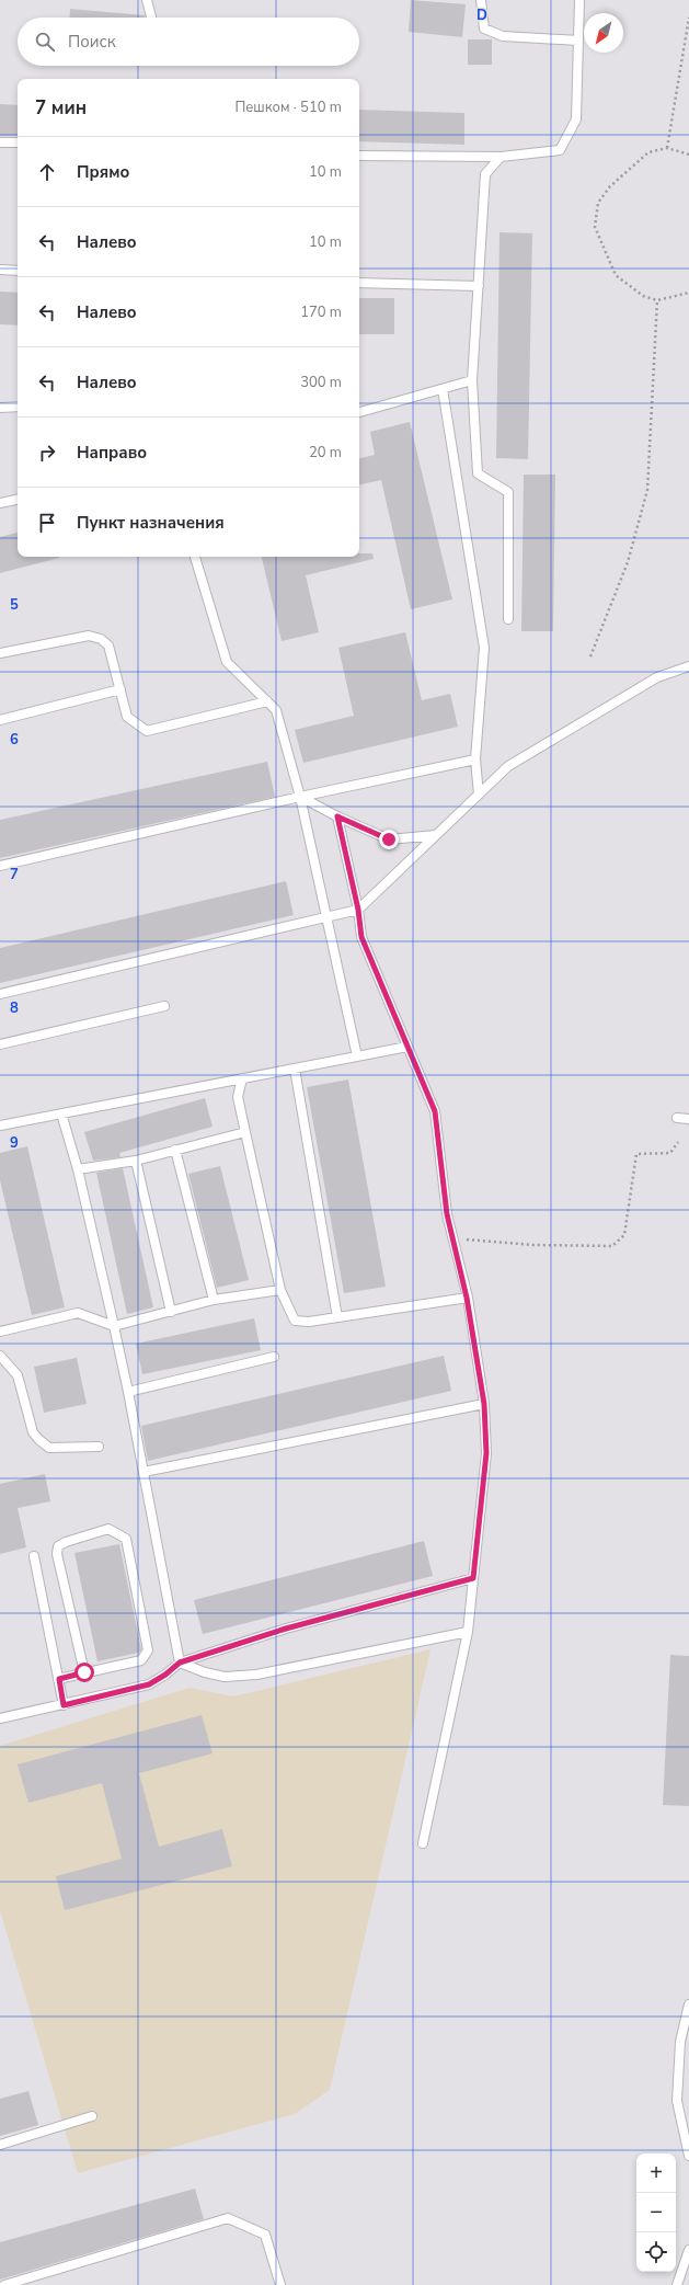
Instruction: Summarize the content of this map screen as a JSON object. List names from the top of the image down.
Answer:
{
  "north": "bottom left",
  "page": {
    "search": "Поиск",
    "heading": ["7 мин", "Пешком · 510 m"],
    "list": [
      ["Прямо", "10 m"],
      ["Налево", "10 m"],
      ["Налево", "170 m"],
      ["Налево", "300 m"],
      ["Направо", "20 m"],
      "Пункт назначения"
    ],
    "map_buttons": ["+", "−"]
  },
  "grid": {
    "columns": ["D"],
    "rows": [
      "5",
      "6",
      "7",
      "8",
      "9"
    ]
  }
}
